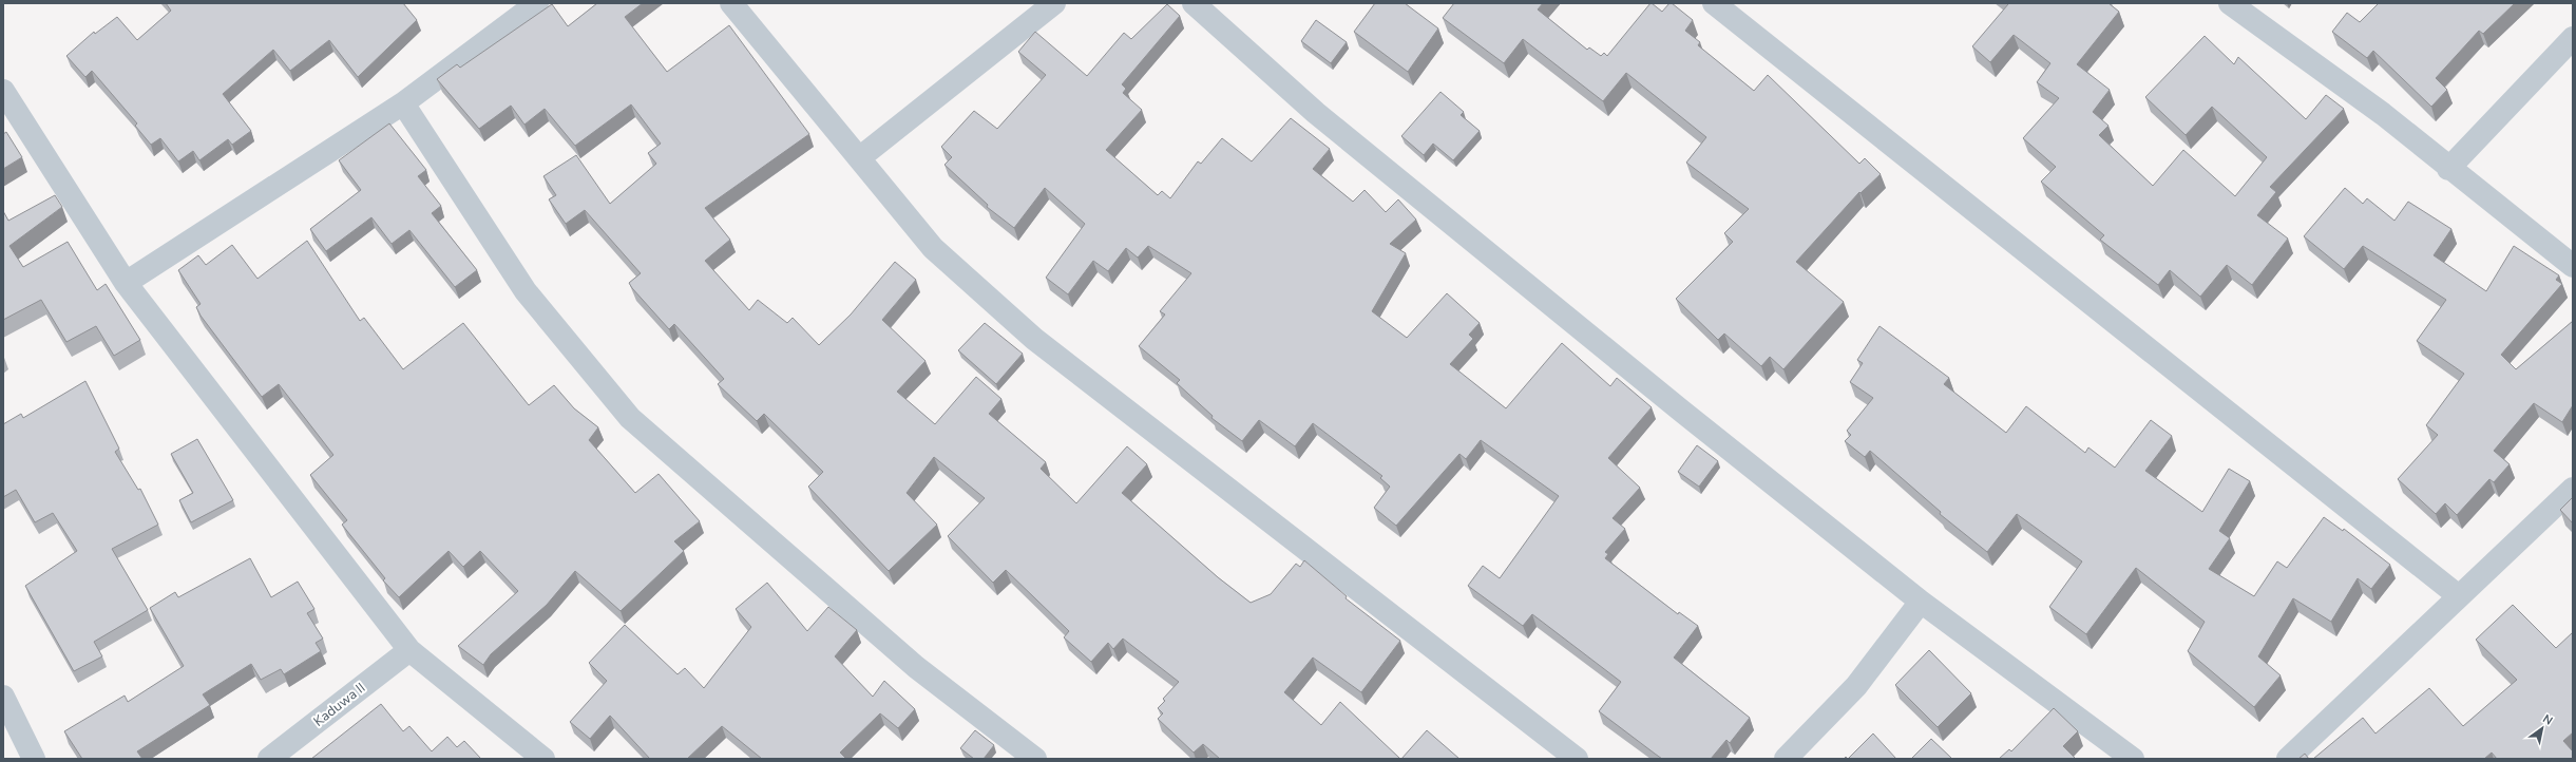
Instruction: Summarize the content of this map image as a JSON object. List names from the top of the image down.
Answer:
{
  "streets": {
    "street": ["Kaduwa II"]
  },
  "north": "top right"
}
